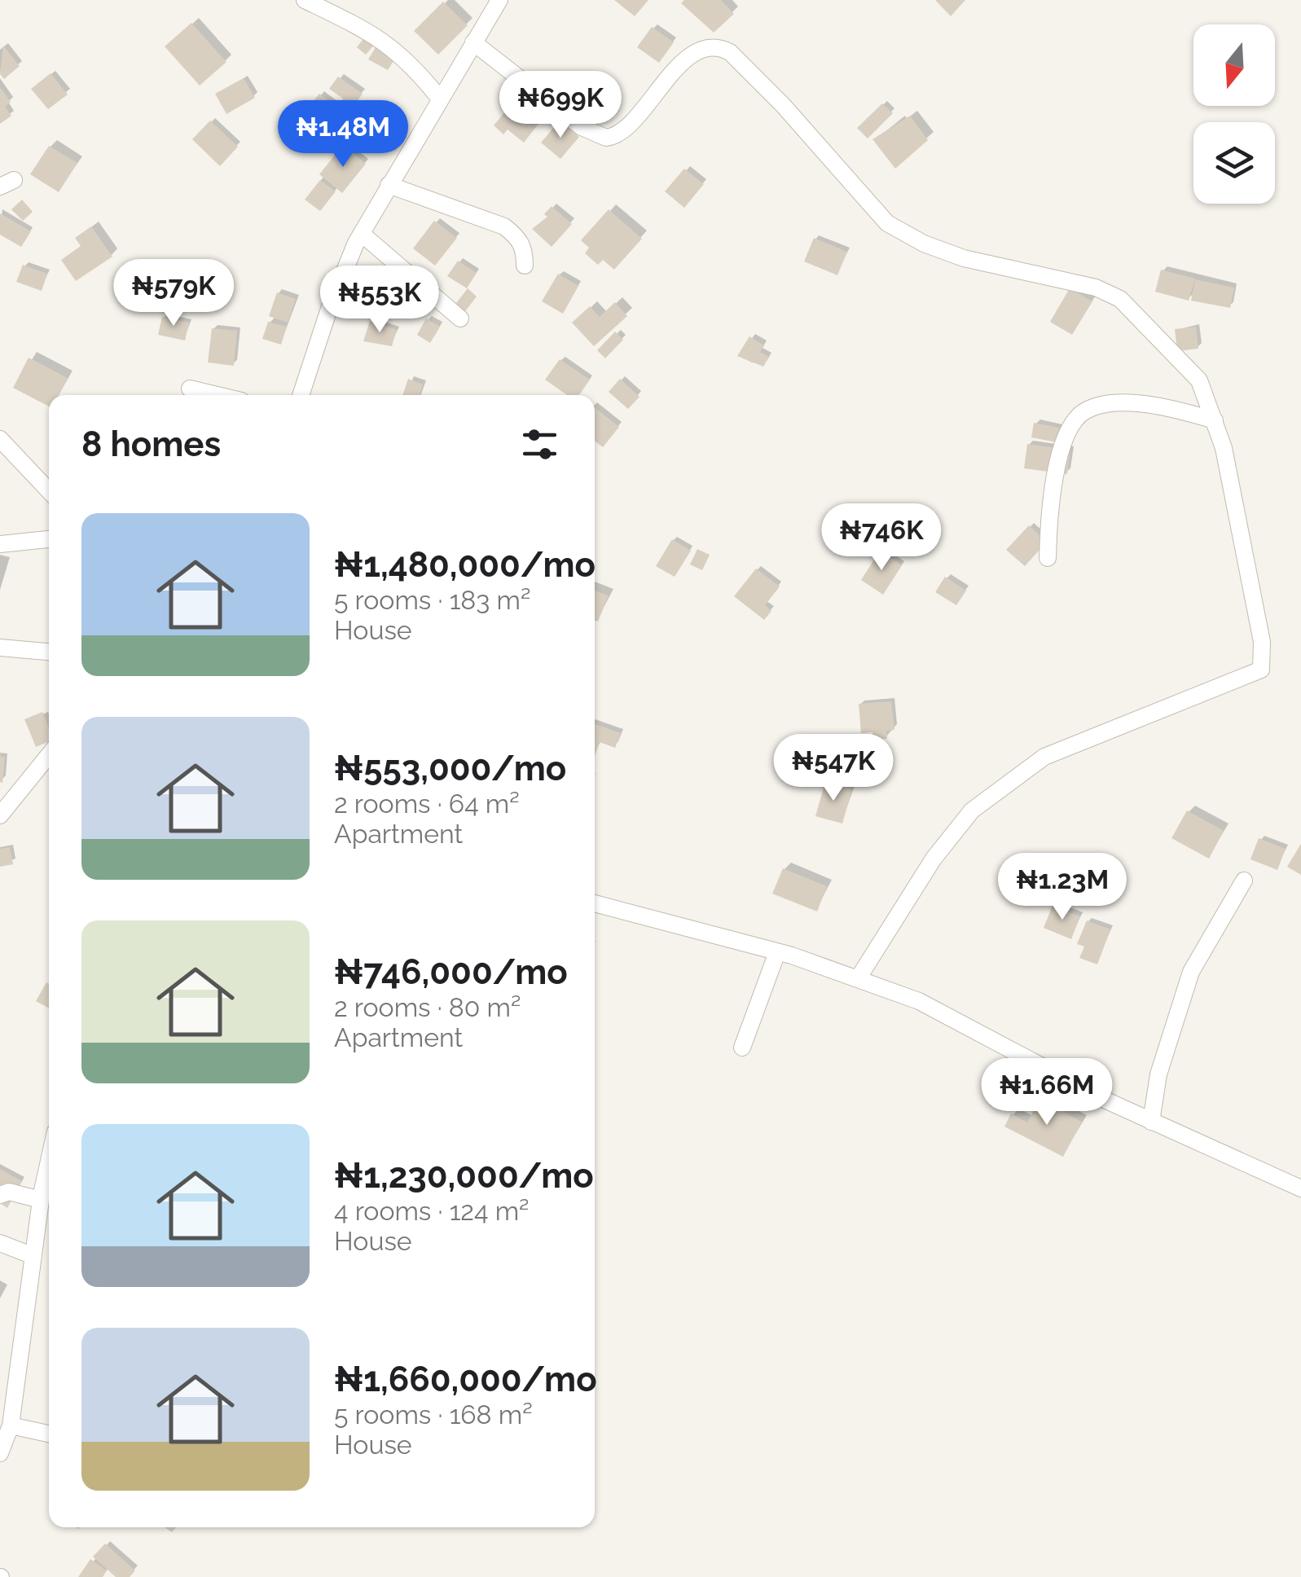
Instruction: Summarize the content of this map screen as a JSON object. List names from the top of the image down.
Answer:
{
  "north": "bottom",
  "page": {
    "price": [
      "₦699K",
      "₦1.48M",
      "₦579K",
      "₦553K",
      "₦746K",
      "₦547K",
      "₦1.23M",
      "₦1.66M"
    ],
    "heading": "8 homes",
    "list": [
      {
        "name": "₦1,480,000/mo",
        "note": "5 rooms · 183 m² · House"
      },
      {
        "name": "₦553,000/mo",
        "note": "2 rooms · 64 m² · Apartment"
      },
      {
        "name": "₦746,000/mo",
        "note": "2 rooms · 80 m² · Apartment"
      },
      {
        "name": "₦1,230,000/mo",
        "note": "4 rooms · 124 m² · House"
      },
      {
        "name": "₦1,660,000/mo",
        "note": "5 rooms · 168 m² · House"
      }
    ]
  }
}
